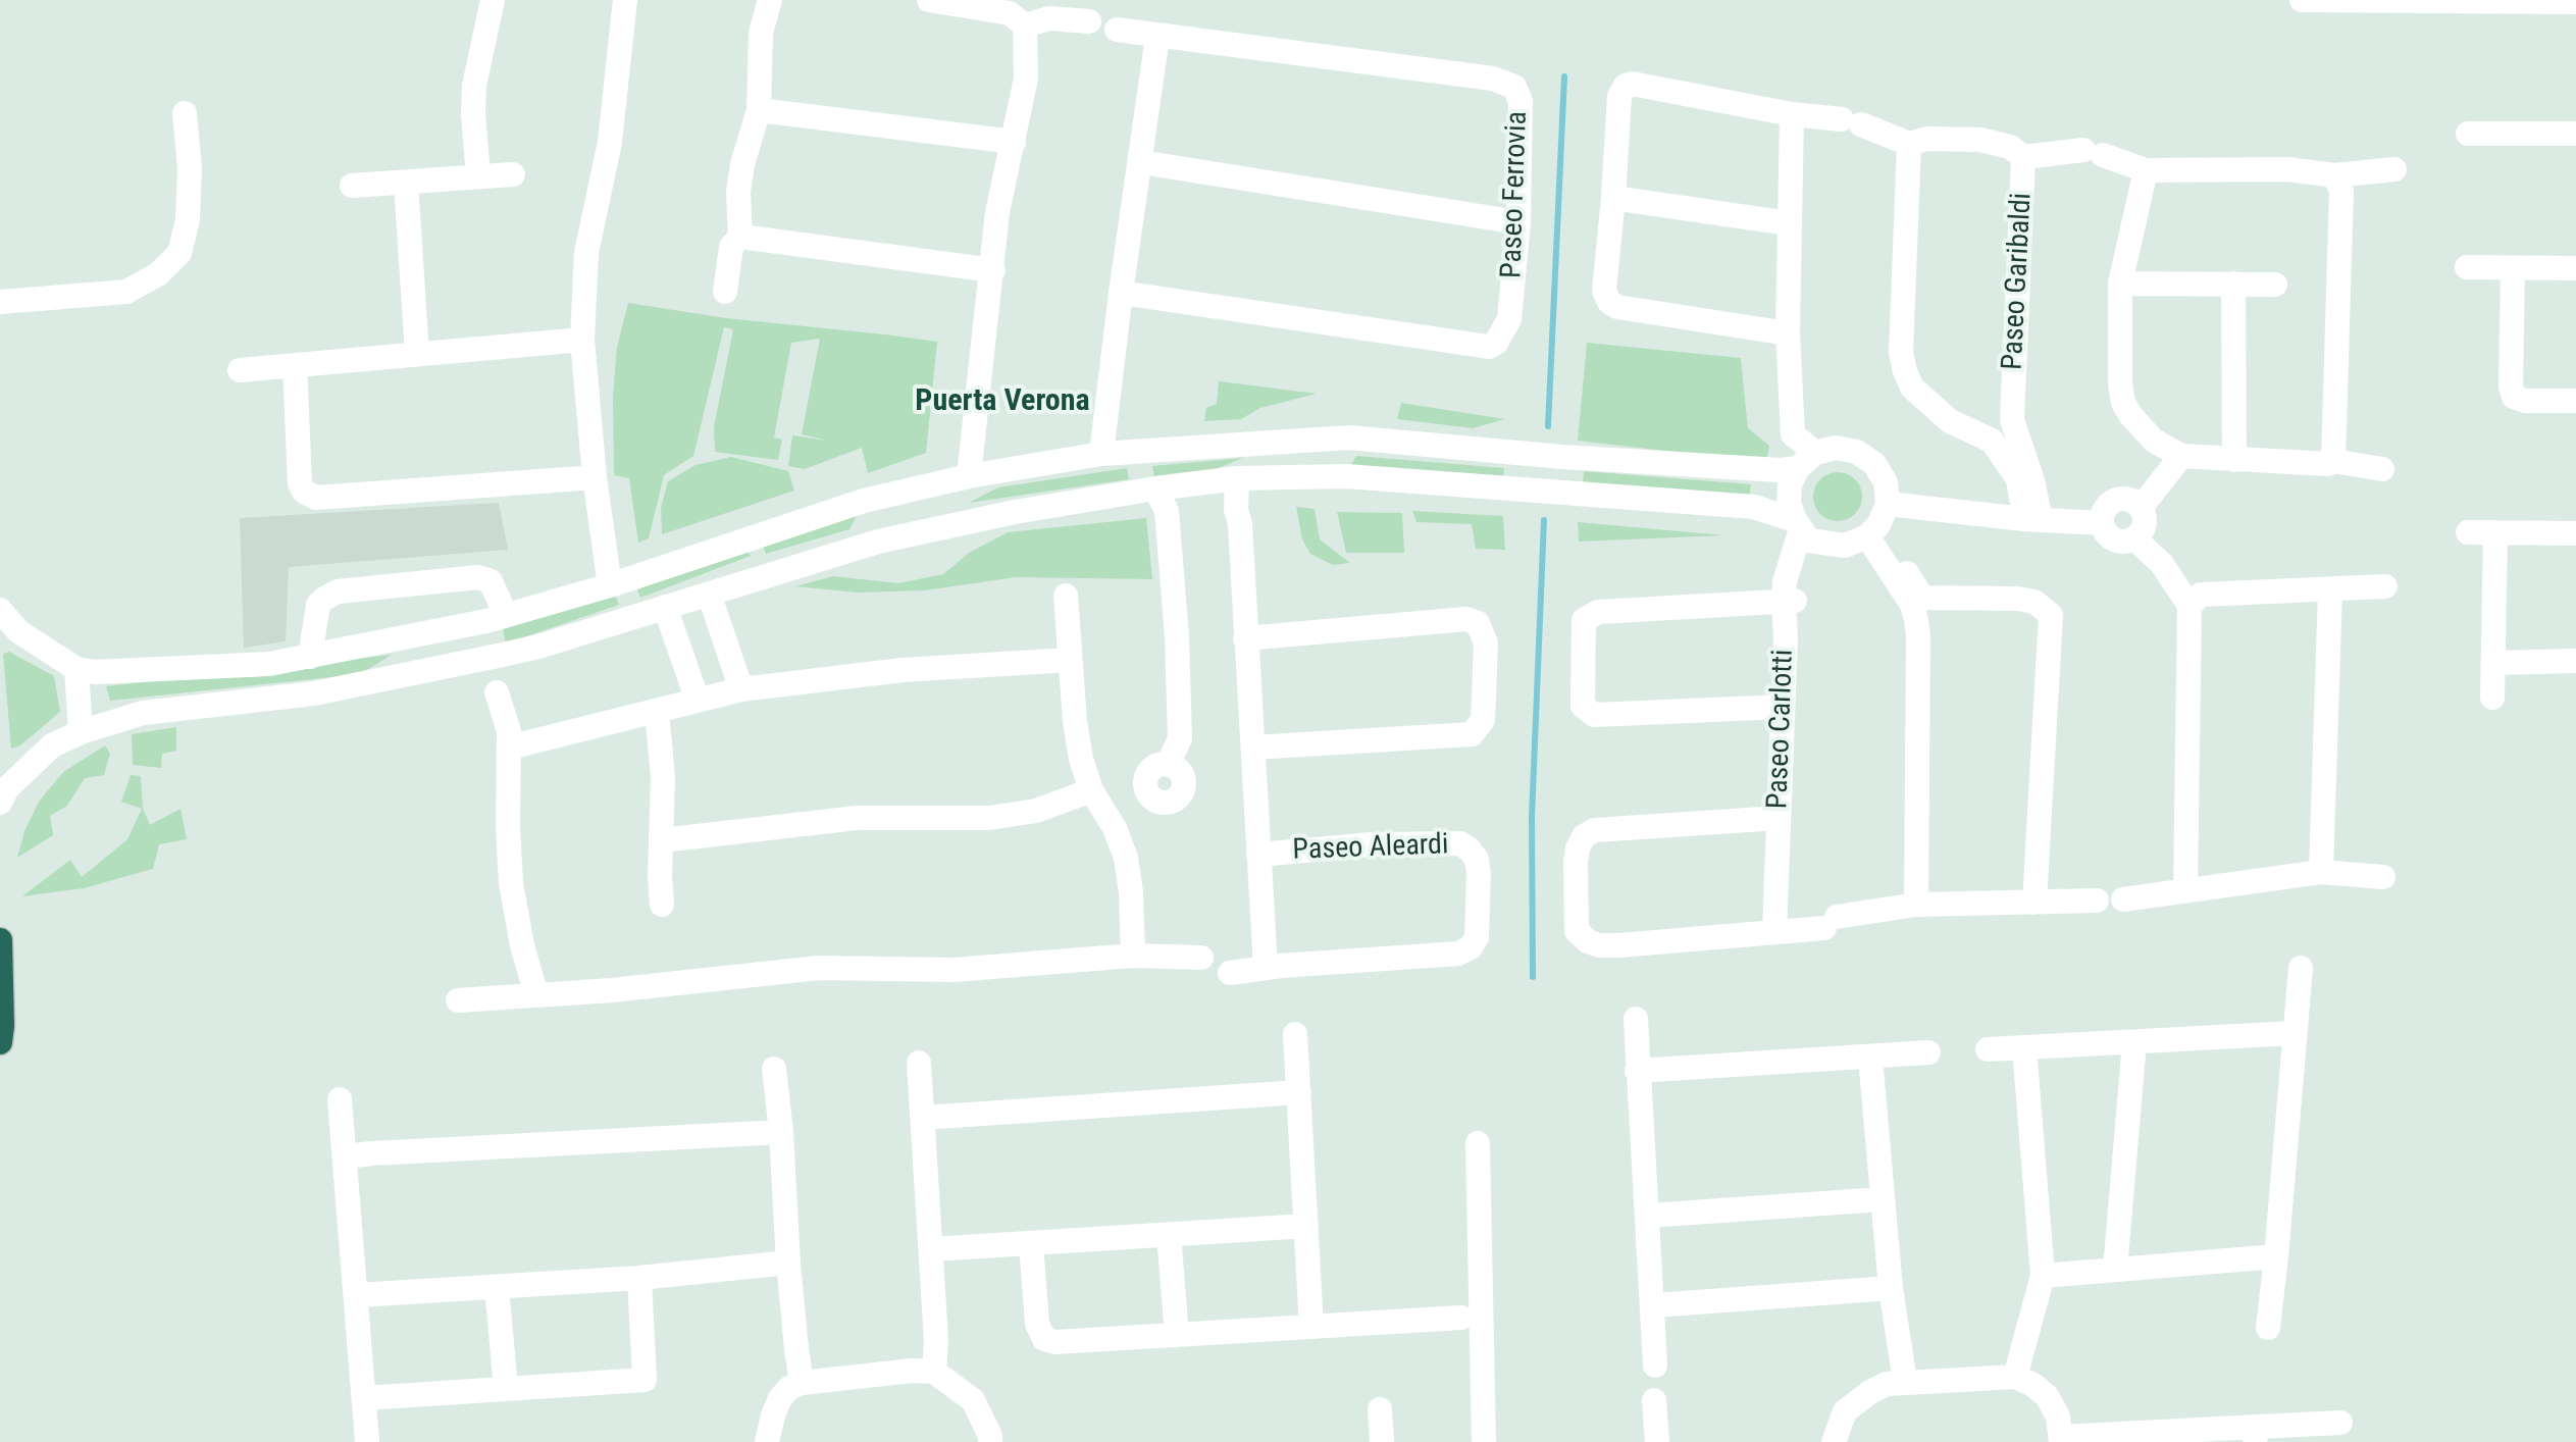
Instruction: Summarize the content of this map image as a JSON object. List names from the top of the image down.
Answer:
{
  "streets": {
    "street": [
      "Paseo Ferrovia",
      "Paseo Garibaldi",
      "Paseo Carlotti",
      "Paseo Aleardi"
    ]
  },
  "districts": ["Puerta Verona"]
}
